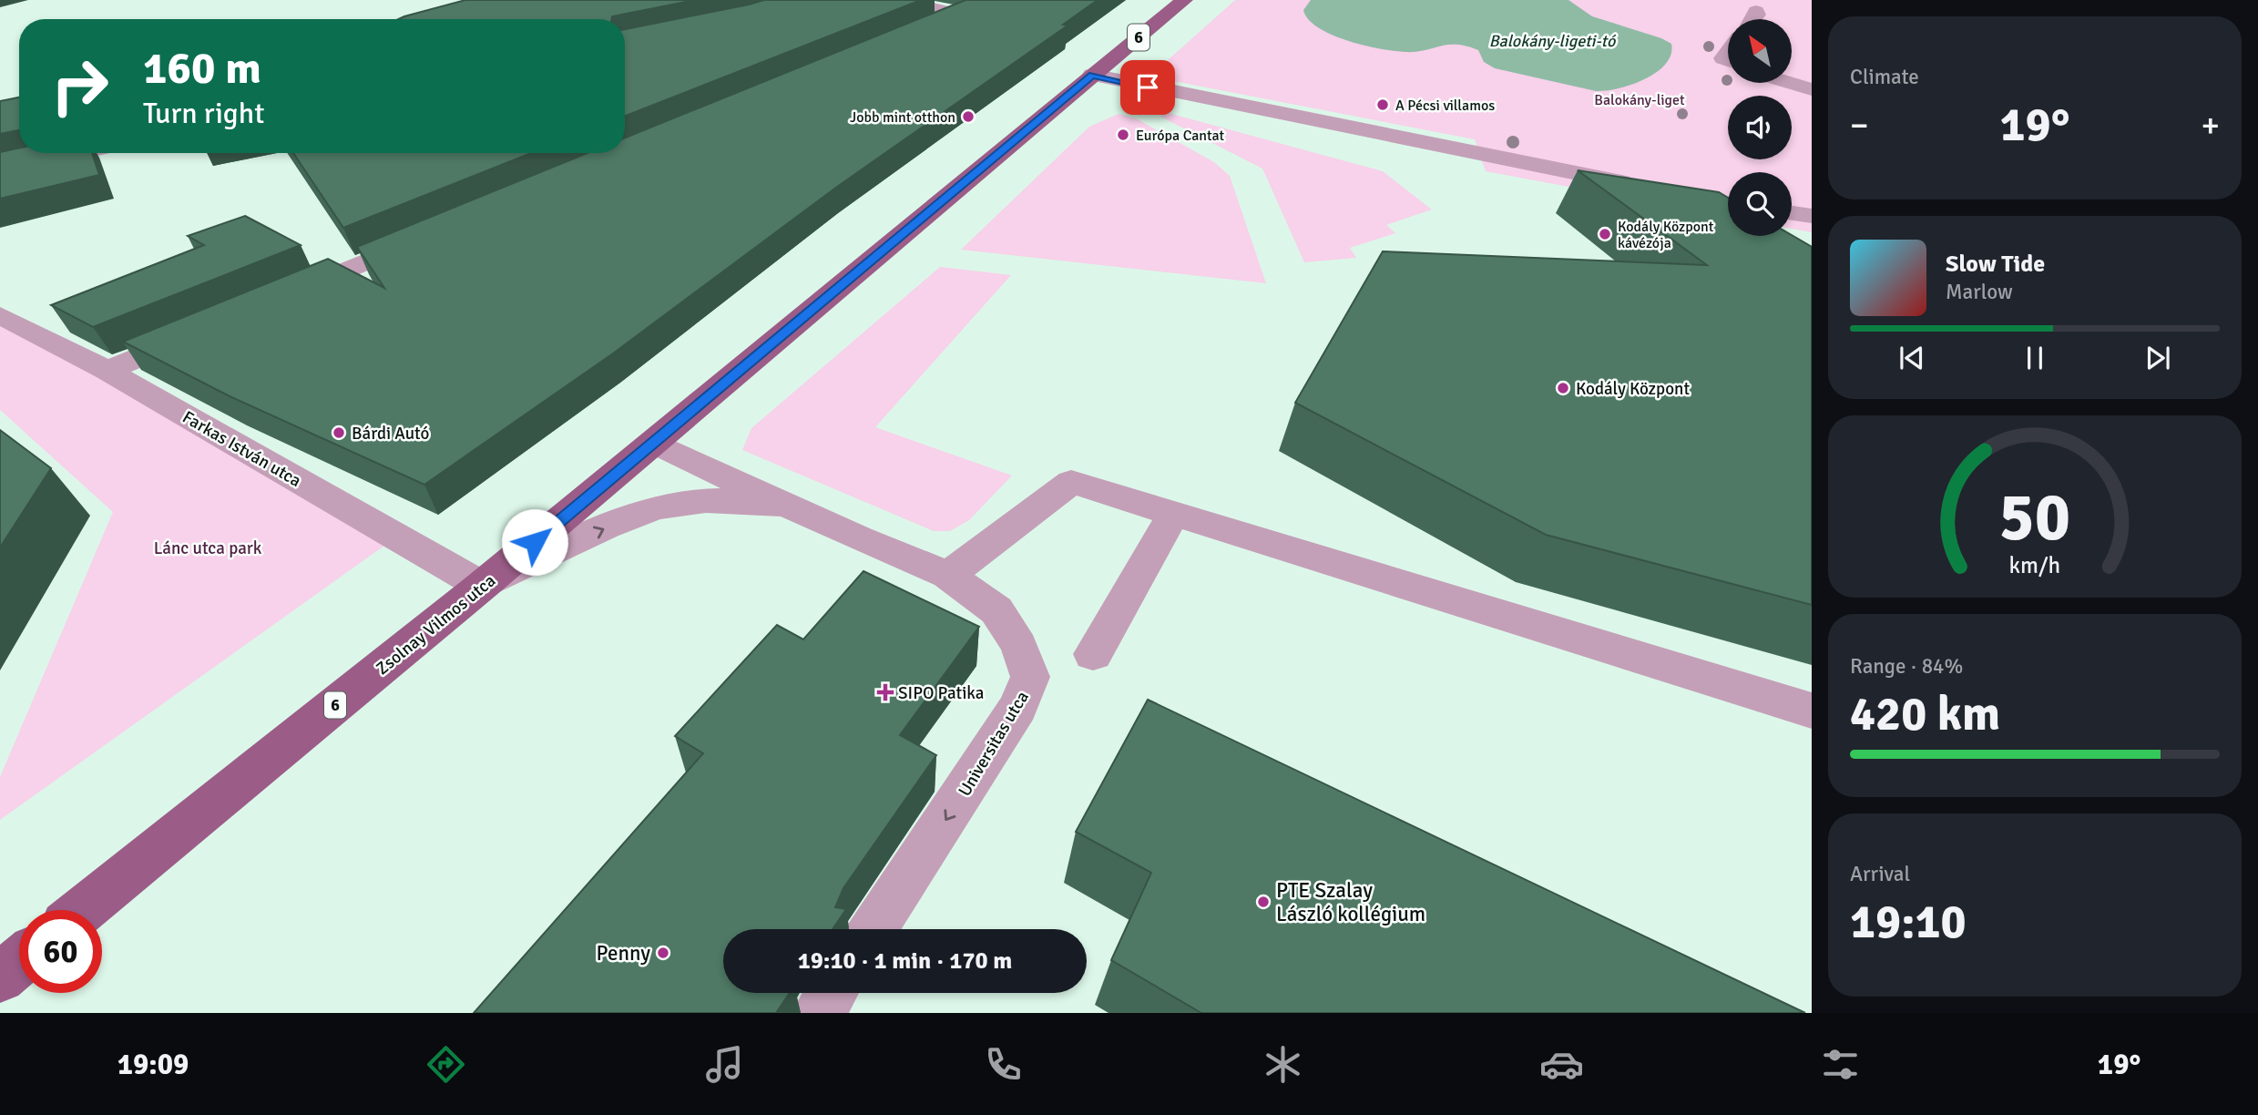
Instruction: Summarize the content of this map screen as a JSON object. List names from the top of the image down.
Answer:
{
  "streets": {
    "main road": ["6", "Zsolnay Vilmos utca"],
    "street": ["Farkas István utca", "Universitas utca"]
  },
  "crossings": [
    ["Farkas István utca", "Zsolnay Vilmos utca"],
    ["Farkas István utca", "Universitas utca"],
    ["Zsolnay Vilmos utca", "Universitas utca"]
  ],
  "water": ["Balokány-ligeti-tó"],
  "parks": ["Balokány-liget", "Lánc utca park"],
  "places": {
    "other": [
      "A Pécsi villamos",
      "Jobb mint otthon",
      "Európa Cantat",
      "Kodály Központ kávézója",
      "Kodály Központ",
      "Bárdi Autó",
      "PTE Szalay László kollégium",
      "Penny"
    ],
    "health": ["SIPO Patika"]
  },
  "north": "top left",
  "page": {
    "tile": [
      "Climate",
      ["Range · 84%", "420 km"],
      ["Arrival", "19:10"]
    ],
    "turn": ["160 m", "Turn right"],
    "heat": ["−", "19°", "+"],
    "song": ["Slow Tide", "Marlow"],
    "limit": "60",
    "trip": "19:10 · 1 min · 170 m",
    "tabs": ["19:09", "19°"],
    "gauge": ["50", "km/h"]
  }
}
